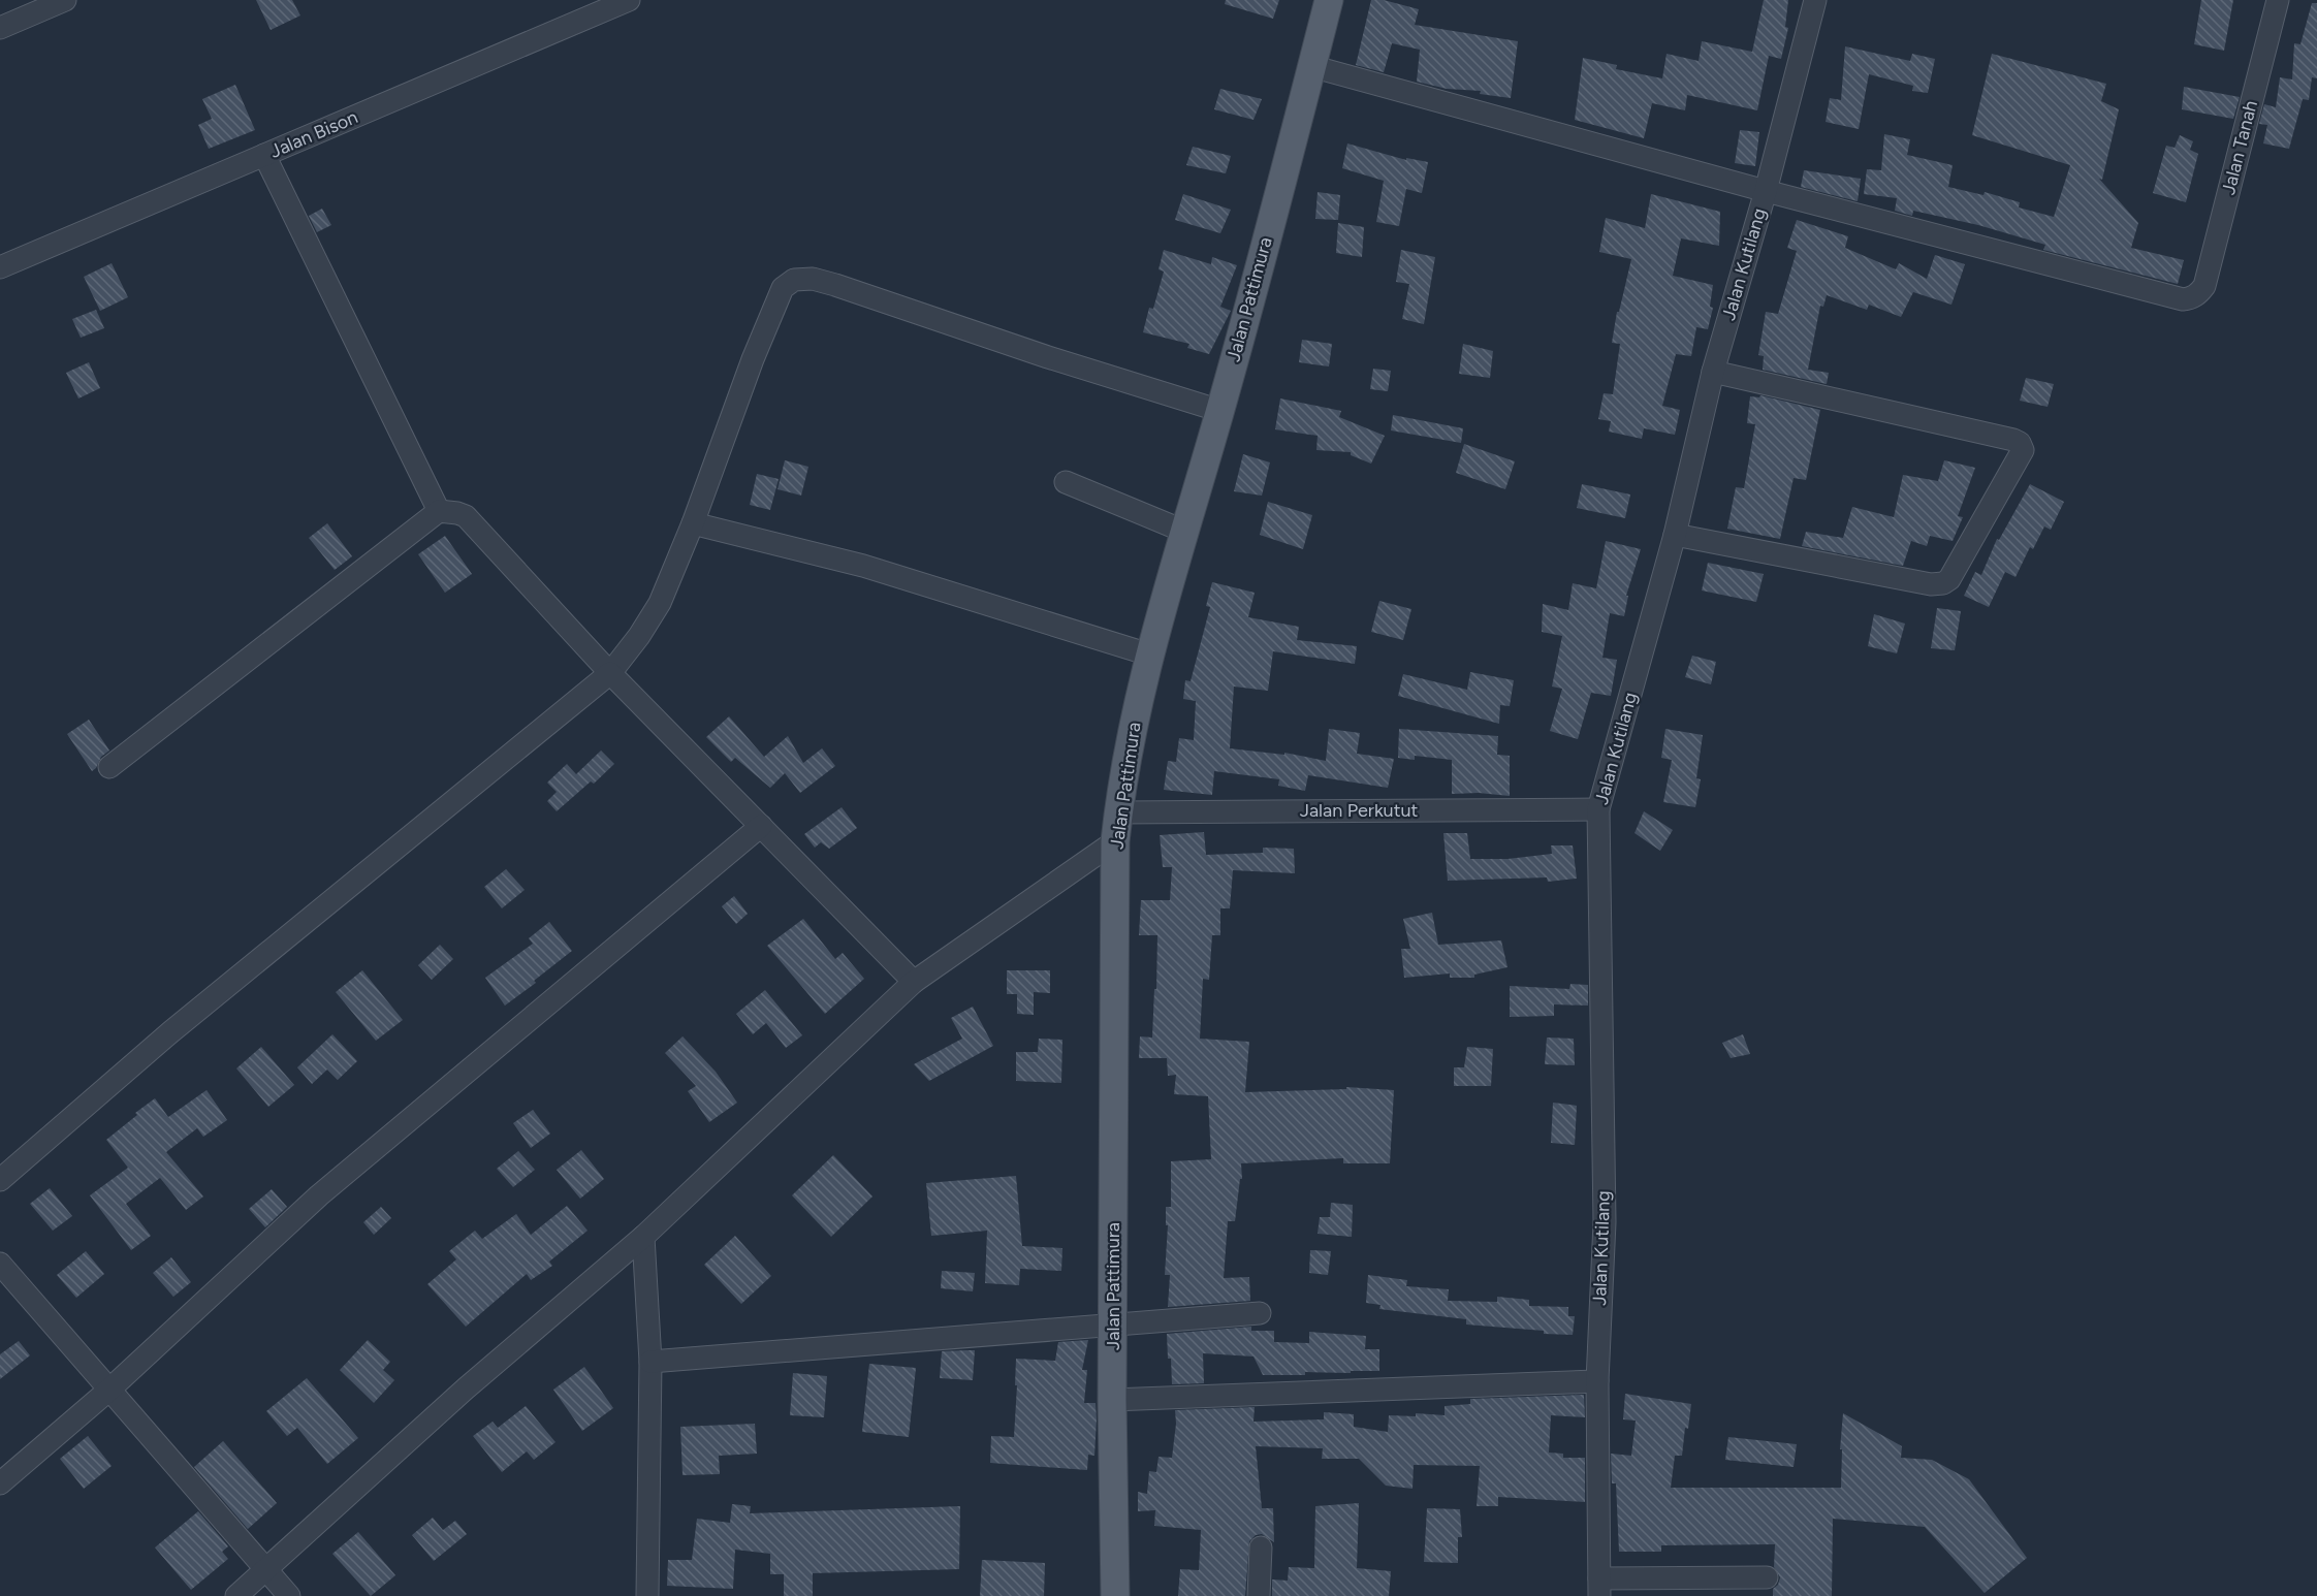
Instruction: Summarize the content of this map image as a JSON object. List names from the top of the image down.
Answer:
{
  "streets": {
    "main road": ["Jalan Pattimura"],
    "street": [
      "Jalan Bison",
      "Jalan Tanah",
      "Jalan Kutilang",
      "Jalan Perkutut"
    ]
  },
  "crossings": [
    ["Jalan Tanah", "Jalan Kutilang"],
    ["Jalan Kutilang", "Jalan Perkutut"],
    ["Jalan Pattimura", "Jalan Perkutut"]
  ]
}
